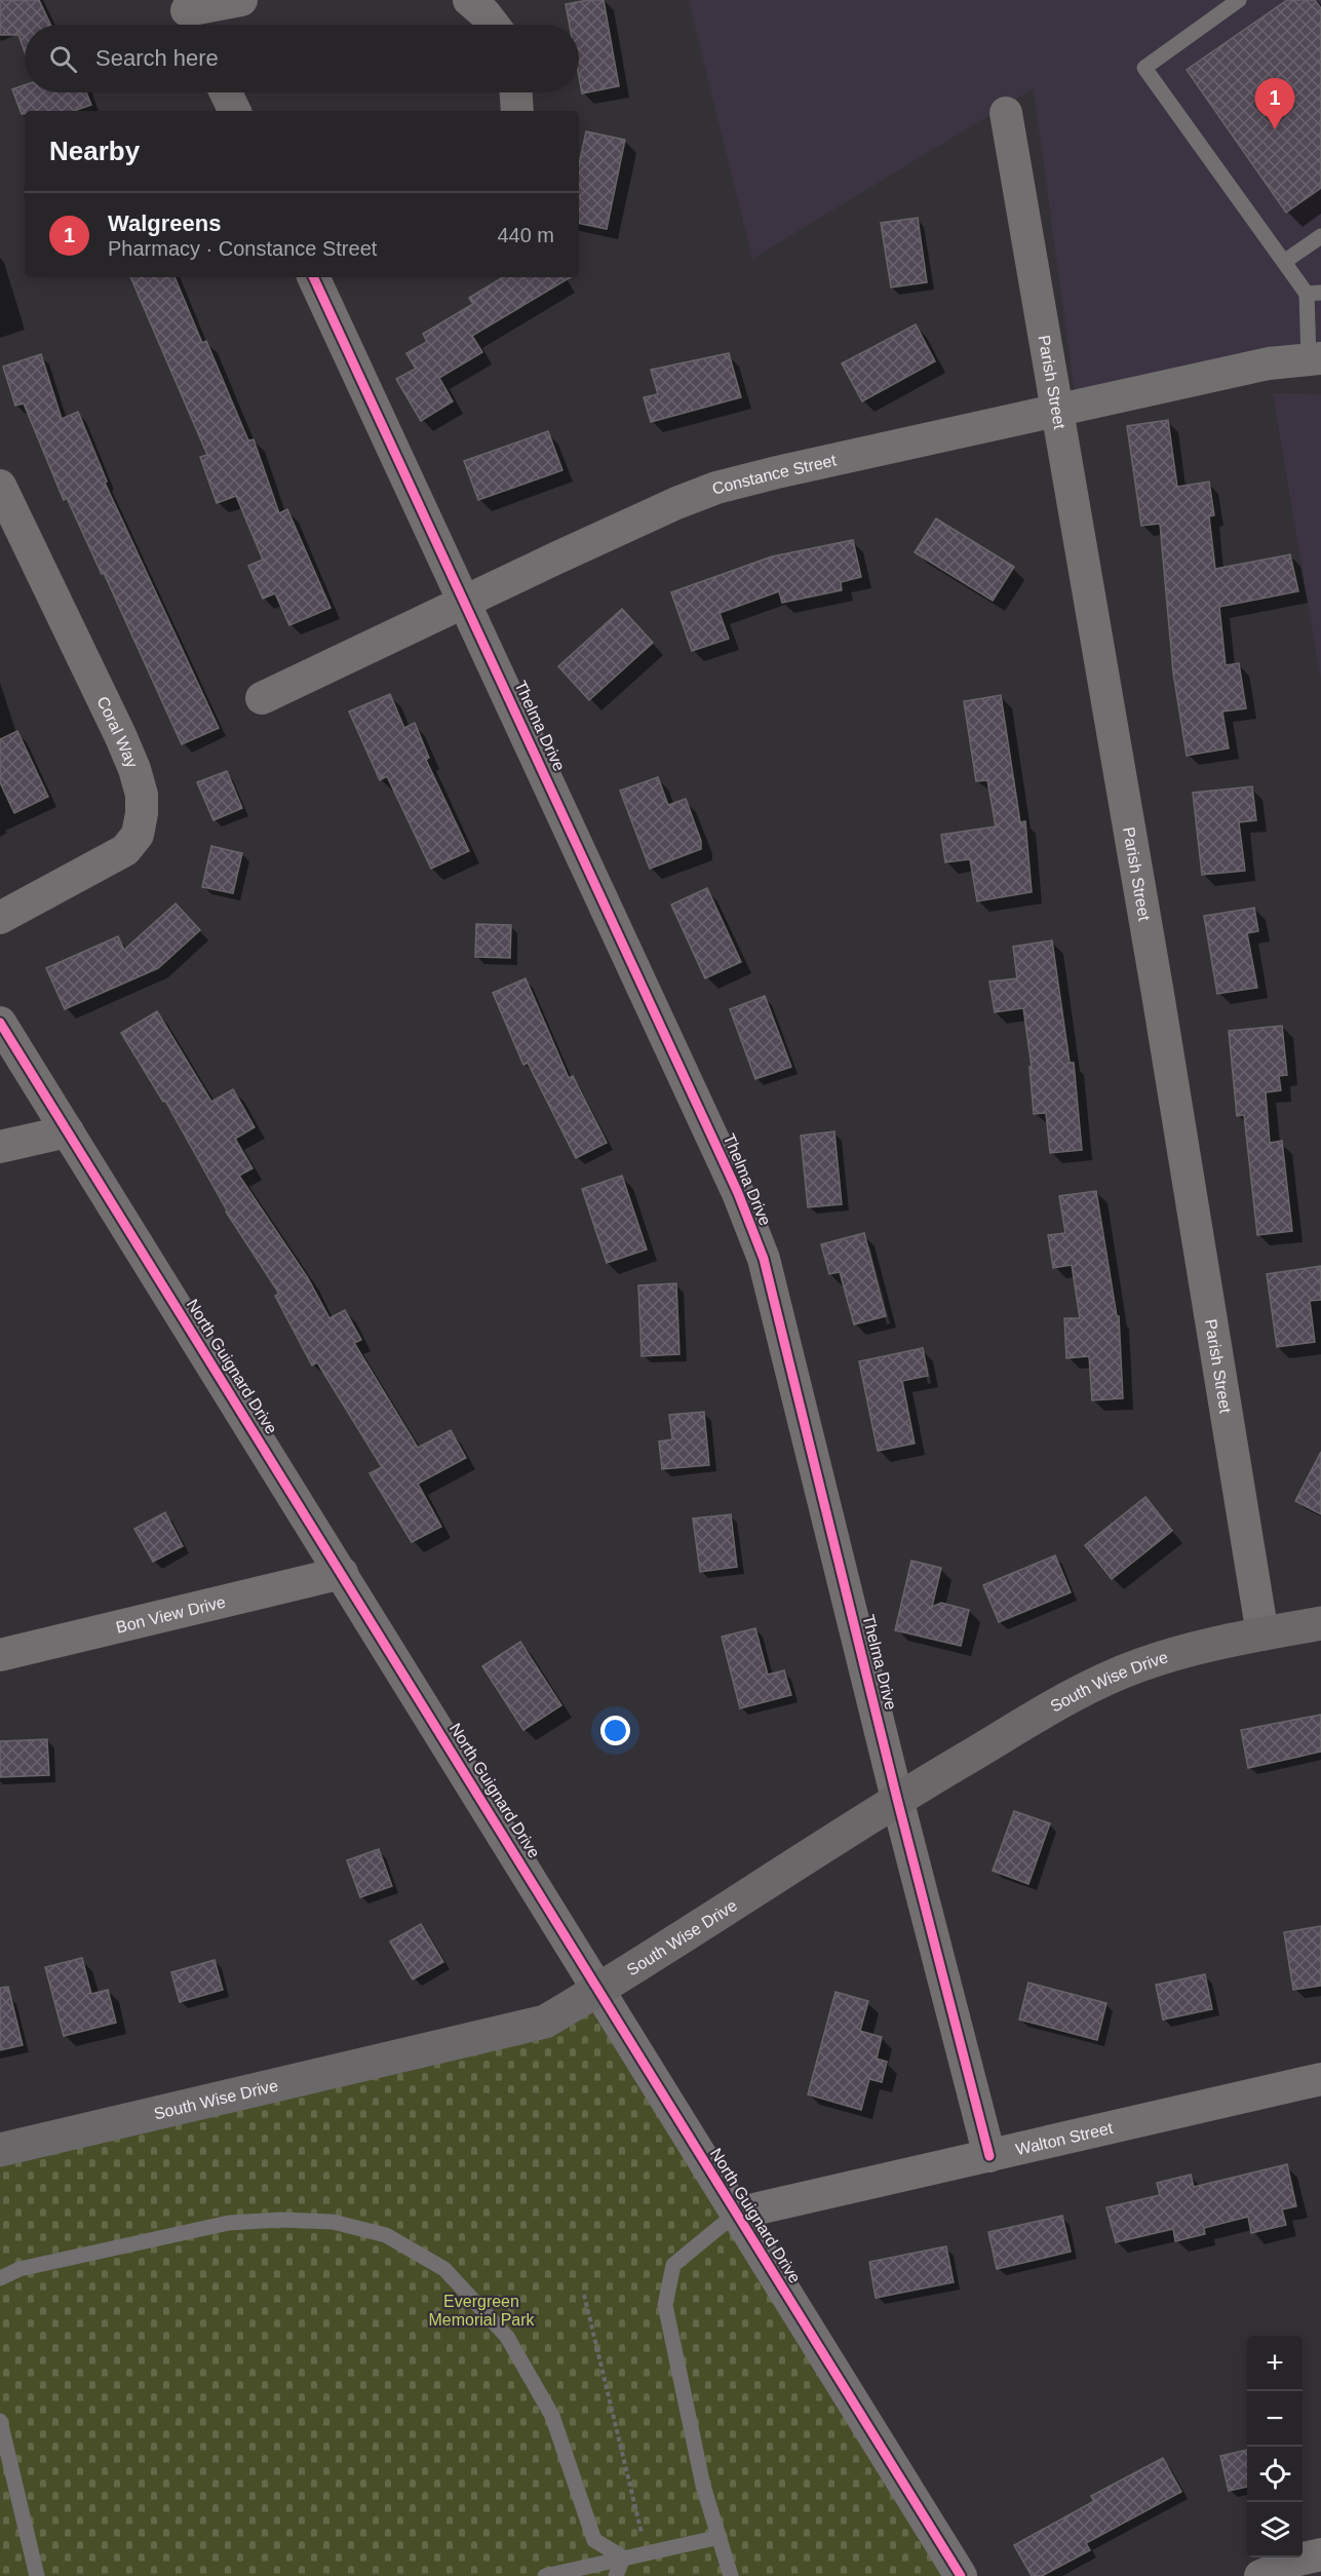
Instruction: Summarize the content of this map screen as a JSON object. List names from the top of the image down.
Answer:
{
  "streets": {
    "main road": ["South Wise Drive"],
    "street": [
      "Parish Street",
      "Constance Street",
      "Thelma Drive",
      "Coral Way",
      "North Guignard Drive",
      "Bon View Drive",
      "Walton Street"
    ]
  },
  "crossings": [
    ["Parish Street", "Constance Street"],
    ["Parish Street", "South Wise Drive"],
    ["Constance Street", "Thelma Drive"],
    ["Thelma Drive", "South Wise Drive"],
    ["Thelma Drive", "Walton Street"],
    ["North Guignard Drive", "Bon View Drive"],
    ["North Guignard Drive", "South Wise Drive"],
    ["North Guignard Drive", "Walton Street"]
  ],
  "parks": ["Evergreen Memorial Park"],
  "page": {
    "search": "Search here",
    "pins": "1",
    "heading": "Nearby",
    "list": [
      {
        "mark": "1",
        "name": "Walgreens",
        "note": "Pharmacy · Constance Street",
        "value": "440 m"
      }
    ],
    "map_buttons": ["+", "−"]
  }
}
